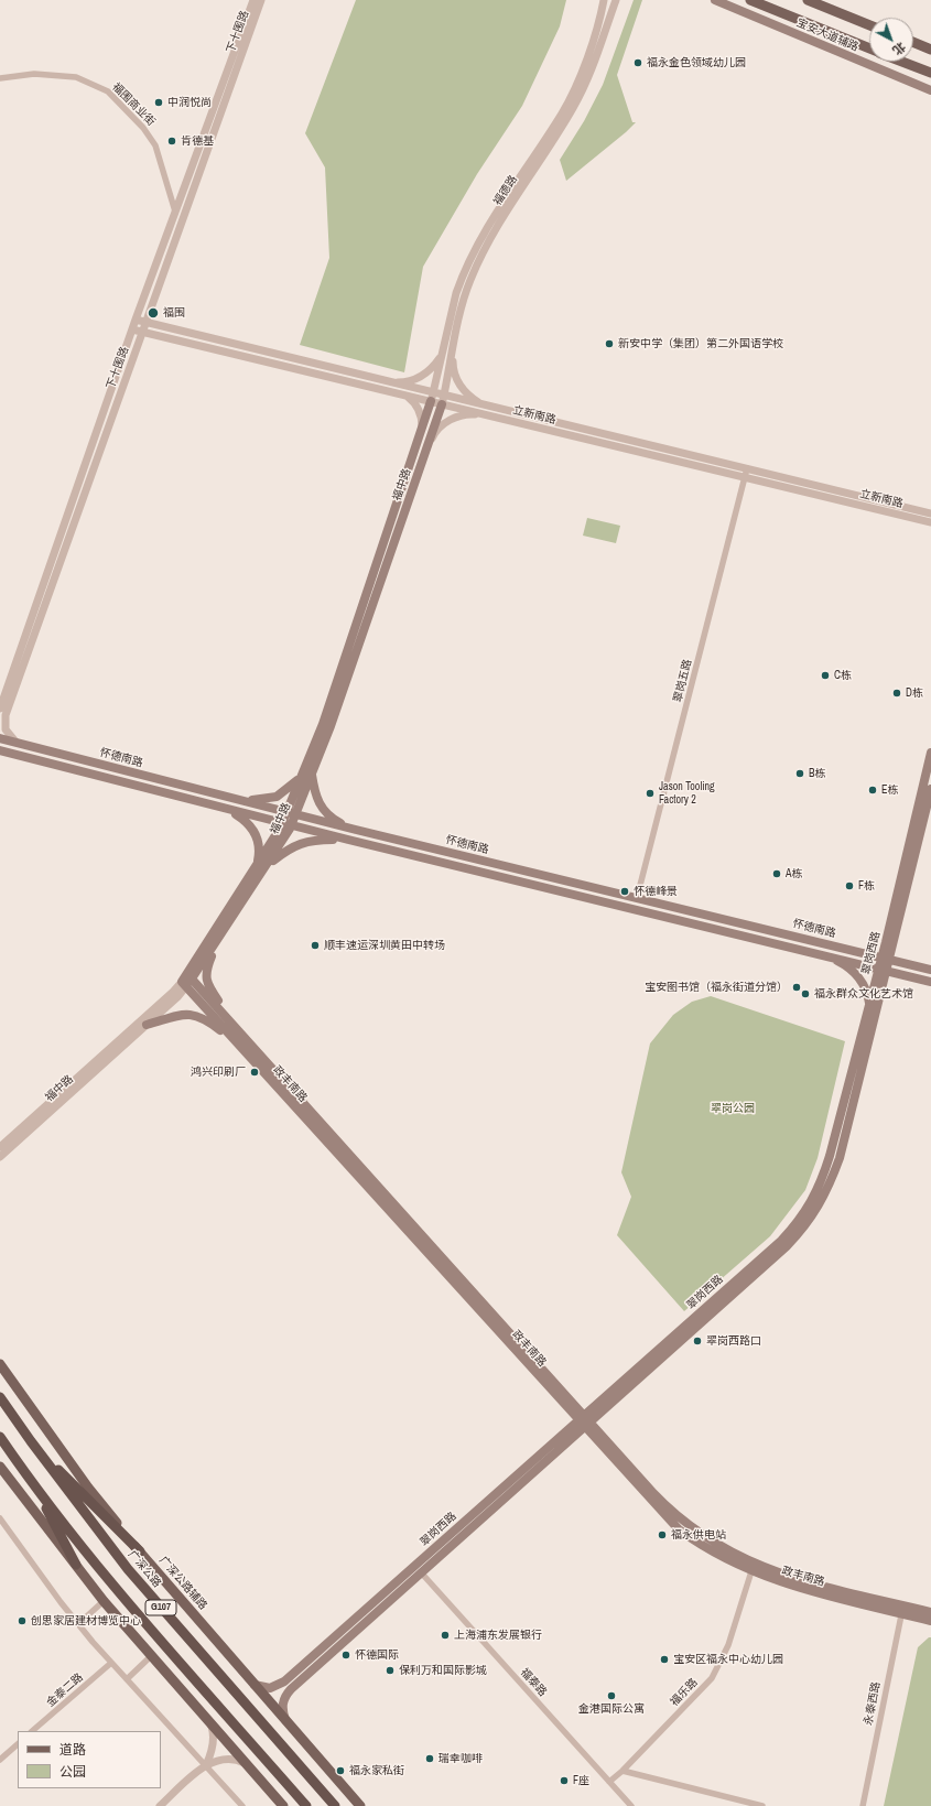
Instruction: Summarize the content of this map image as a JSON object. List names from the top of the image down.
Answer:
{
  "streets": {
    "highway": ["广深公路", "G107"],
    "main road": [
      "宝安大道辅路",
      "福中路",
      "怀德南路",
      "翠岗西路",
      "政丰南路",
      "广深公路辅路"
    ],
    "street": [
      "下十围路",
      "福围商业街",
      "福德路",
      "立新南路",
      "翠岗五路",
      "福泰路",
      "金泰二路",
      "福乐路",
      "永泰西路"
    ]
  },
  "crossings": [
    ["下十围路", "福围商业街"],
    ["下十围路", "立新南路"],
    ["下十围路", "怀德南路"],
    ["福德路", "立新南路"],
    ["福德路", "福中路"],
    ["立新南路", "福中路"],
    ["立新南路", "翠岗五路"],
    ["福中路", "怀德南路"],
    ["福中路", "政丰南路"],
    ["翠岗五路", "怀德南路"],
    ["怀德南路", "翠岗西路"],
    ["翠岗西路", "政丰南路"],
    ["翠岗西路", "广深公路辅路"],
    ["翠岗西路", "福泰路"],
    ["政丰南路", "福乐路"],
    ["政丰南路", "永泰西路"],
    ["福泰路", "福乐路"]
  ],
  "parks": ["翠岗公园"],
  "places": [
    "福永金色领域幼儿园",
    "中润悦尚",
    "肯德基",
    "福围",
    "新安中学（集团）第二外国语学校",
    "C栋",
    "D栋",
    "B栋",
    "E栋",
    "Jason Tooling Factory 2",
    "A栋",
    "F栋",
    "怀德峰景",
    "顺丰速运深圳黄田中转场",
    "宝安图书馆（福永街道分馆）",
    "福永群众文化艺术馆",
    "鸿兴印刷厂",
    "翠岗西路口",
    "福永供电站",
    "创思家居建材博览中心",
    "上海浦东发展银行",
    "怀德国际",
    "宝安区福永中心幼儿园",
    "保利万和国际影城",
    "金港国际公寓",
    "瑞幸咖啡",
    "福永家私街",
    "F座"
  ],
  "legend": ["道路", "公园"],
  "north": "bottom right"
}
